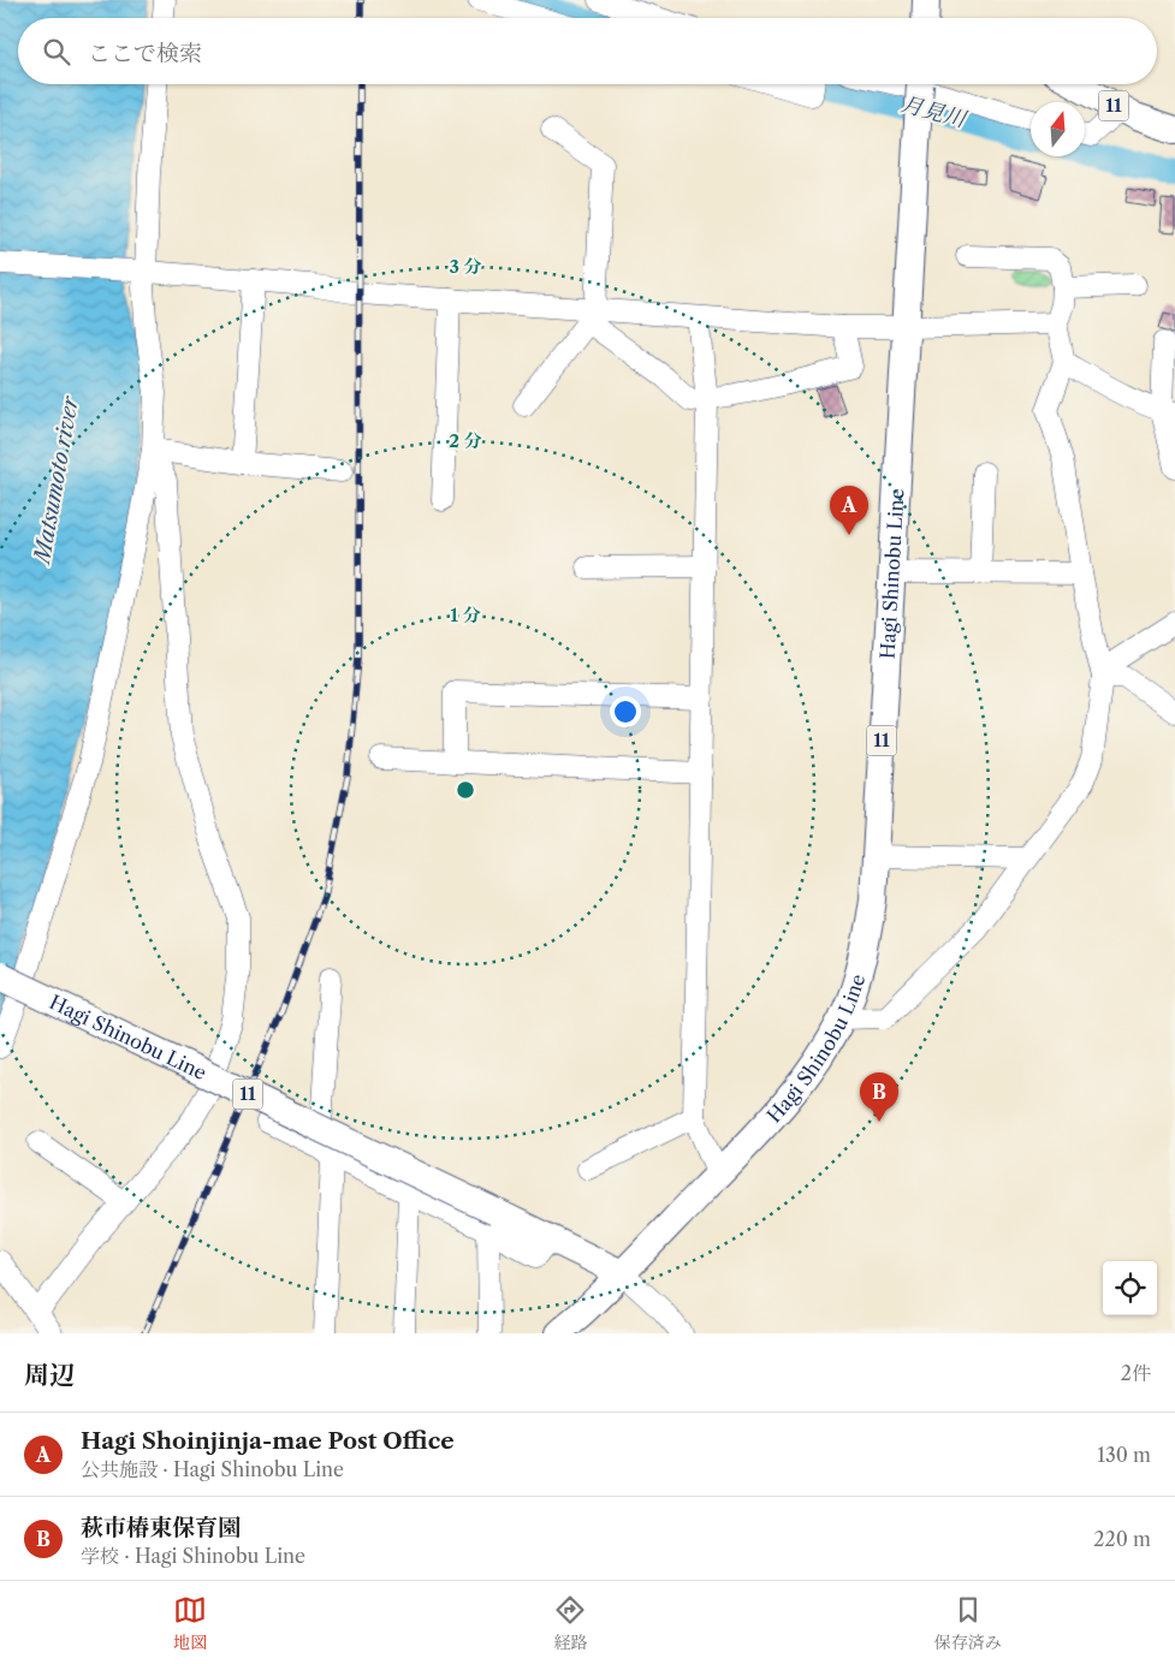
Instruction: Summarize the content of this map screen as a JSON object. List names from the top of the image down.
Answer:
{
  "streets": {
    "main road": ["11", "Hagi Shinobu Line"]
  },
  "water": ["月見川", "Matsumoto river"],
  "north": "top",
  "page": {
    "search": "ここで検索",
    "pins": ["A", "B"],
    "heading": ["周辺", "2件"],
    "list": [
      {
        "mark": "A",
        "name": "Hagi Shoinjinja-mae Post Office",
        "note": "公共施設 · Hagi Shinobu Line",
        "value": "130 m"
      },
      {
        "mark": "B",
        "name": "萩市椿東保育園",
        "note": "学校 · Hagi Shinobu Line",
        "value": "220 m"
      }
    ],
    "nav": ["地図", "経路", "保存済み"]
  },
  "rings": ["3 分", "2 分", "1 分"]
}
